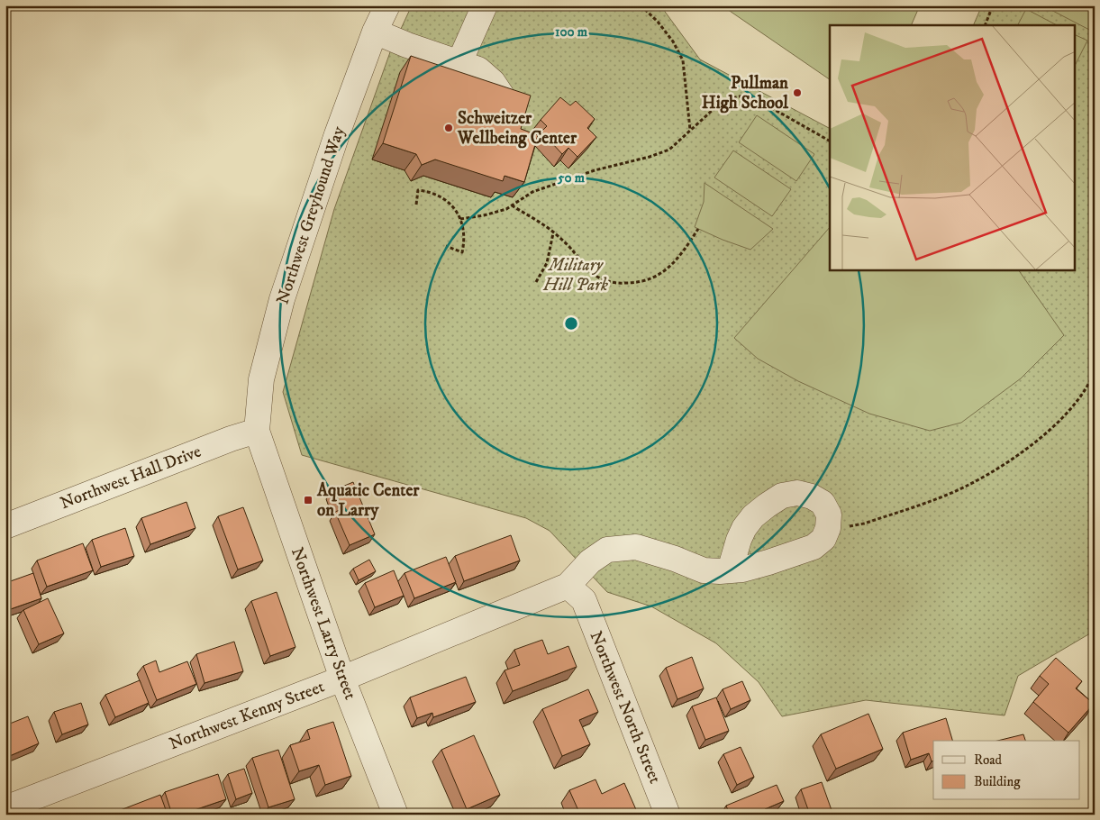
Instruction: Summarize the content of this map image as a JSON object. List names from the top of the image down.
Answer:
{
  "streets": {
    "street": [
      "Northwest Greyhound Way",
      "Northwest Hall Drive",
      "Northwest Larry Street",
      "Northwest North Street",
      "Northwest Kenny Street"
    ]
  },
  "crossings": [
    ["Northwest Greyhound Way", "Northwest Hall Drive"],
    ["Northwest Greyhound Way", "Northwest Larry Street"],
    ["Northwest Hall Drive", "Northwest Larry Street"],
    ["Northwest Larry Street", "Northwest Kenny Street"],
    ["Northwest North Street", "Northwest Kenny Street"]
  ],
  "parks": ["Military Hill Park"],
  "places": {
    "other": ["Pullman High School", "Schweitzer Wellbeing Center"],
    "transit": ["Aquatic Center on Larry"]
  },
  "legend": ["Road", "Building"],
  "rings": ["100 m", "50 m"]
}
